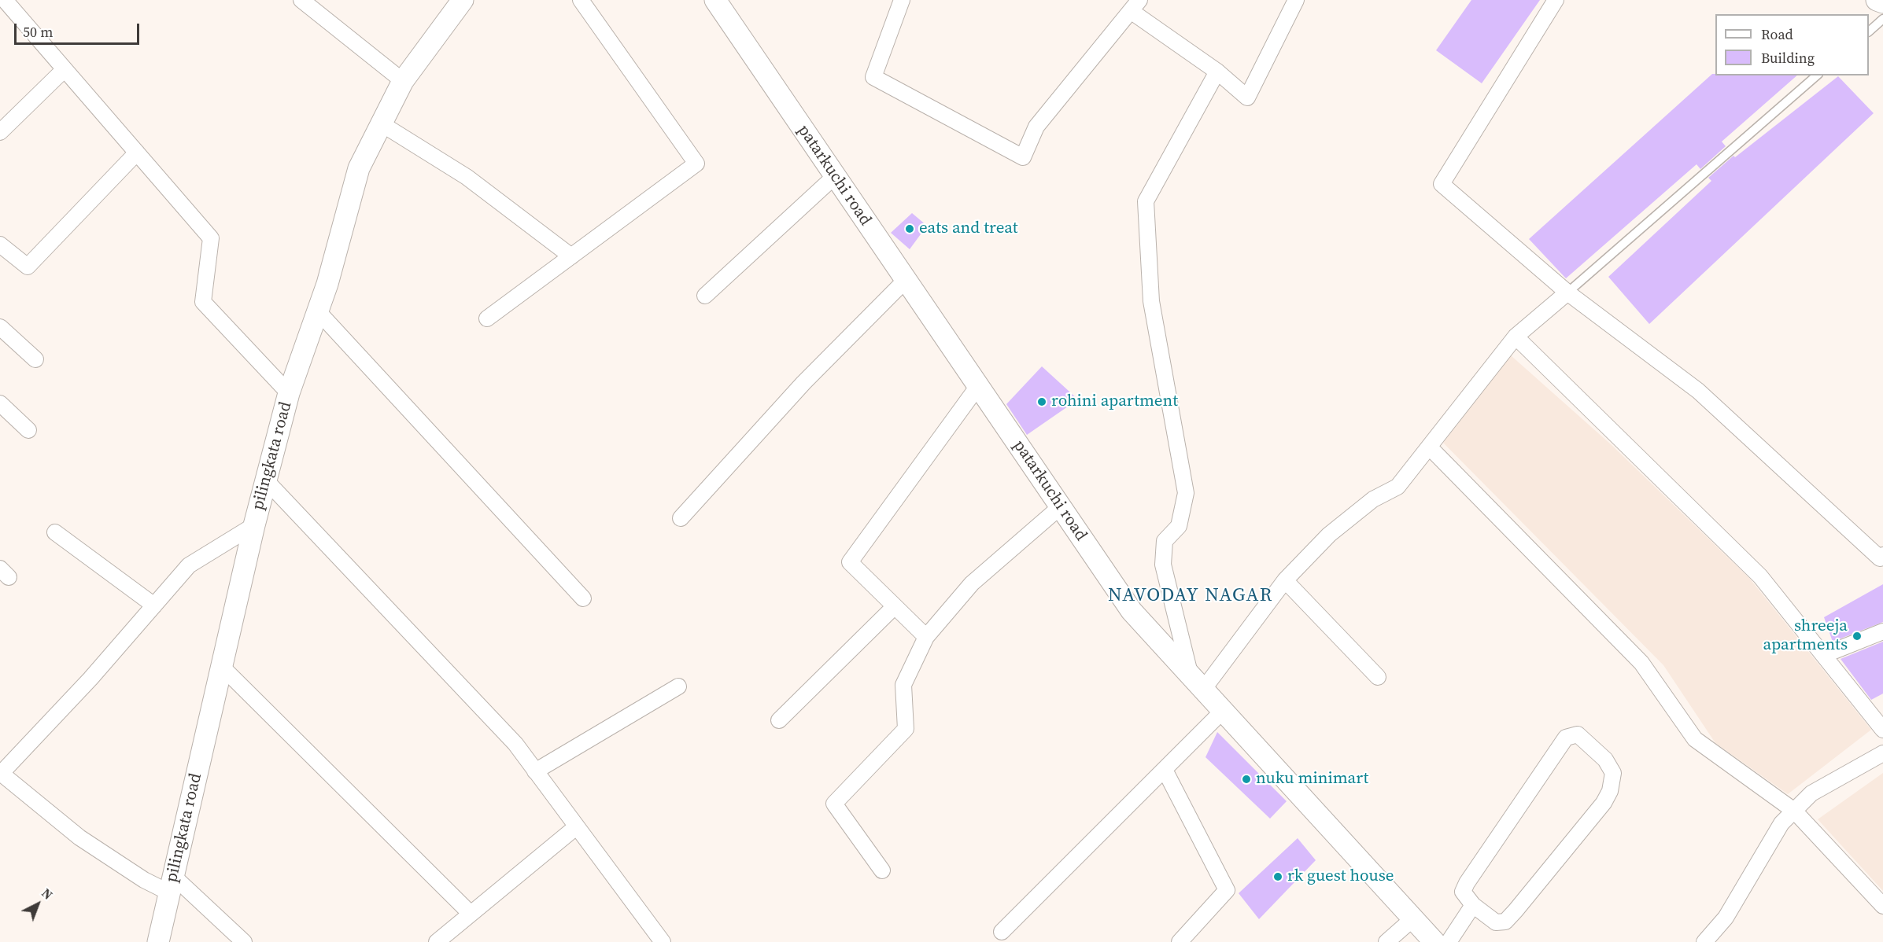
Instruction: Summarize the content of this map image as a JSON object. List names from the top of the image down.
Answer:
{
  "streets": {
    "street": ["patarkuchi road", "pilingkata road"]
  },
  "districts": ["NAVODAY NAGAR"],
  "places": [
    "eats and treat",
    "rohini apartment",
    "shreeja apartments",
    "nuku minimart",
    "rk guest house"
  ],
  "legend": ["Road", "Building"],
  "scale_bar": "50 m",
  "north": "top right"
}
